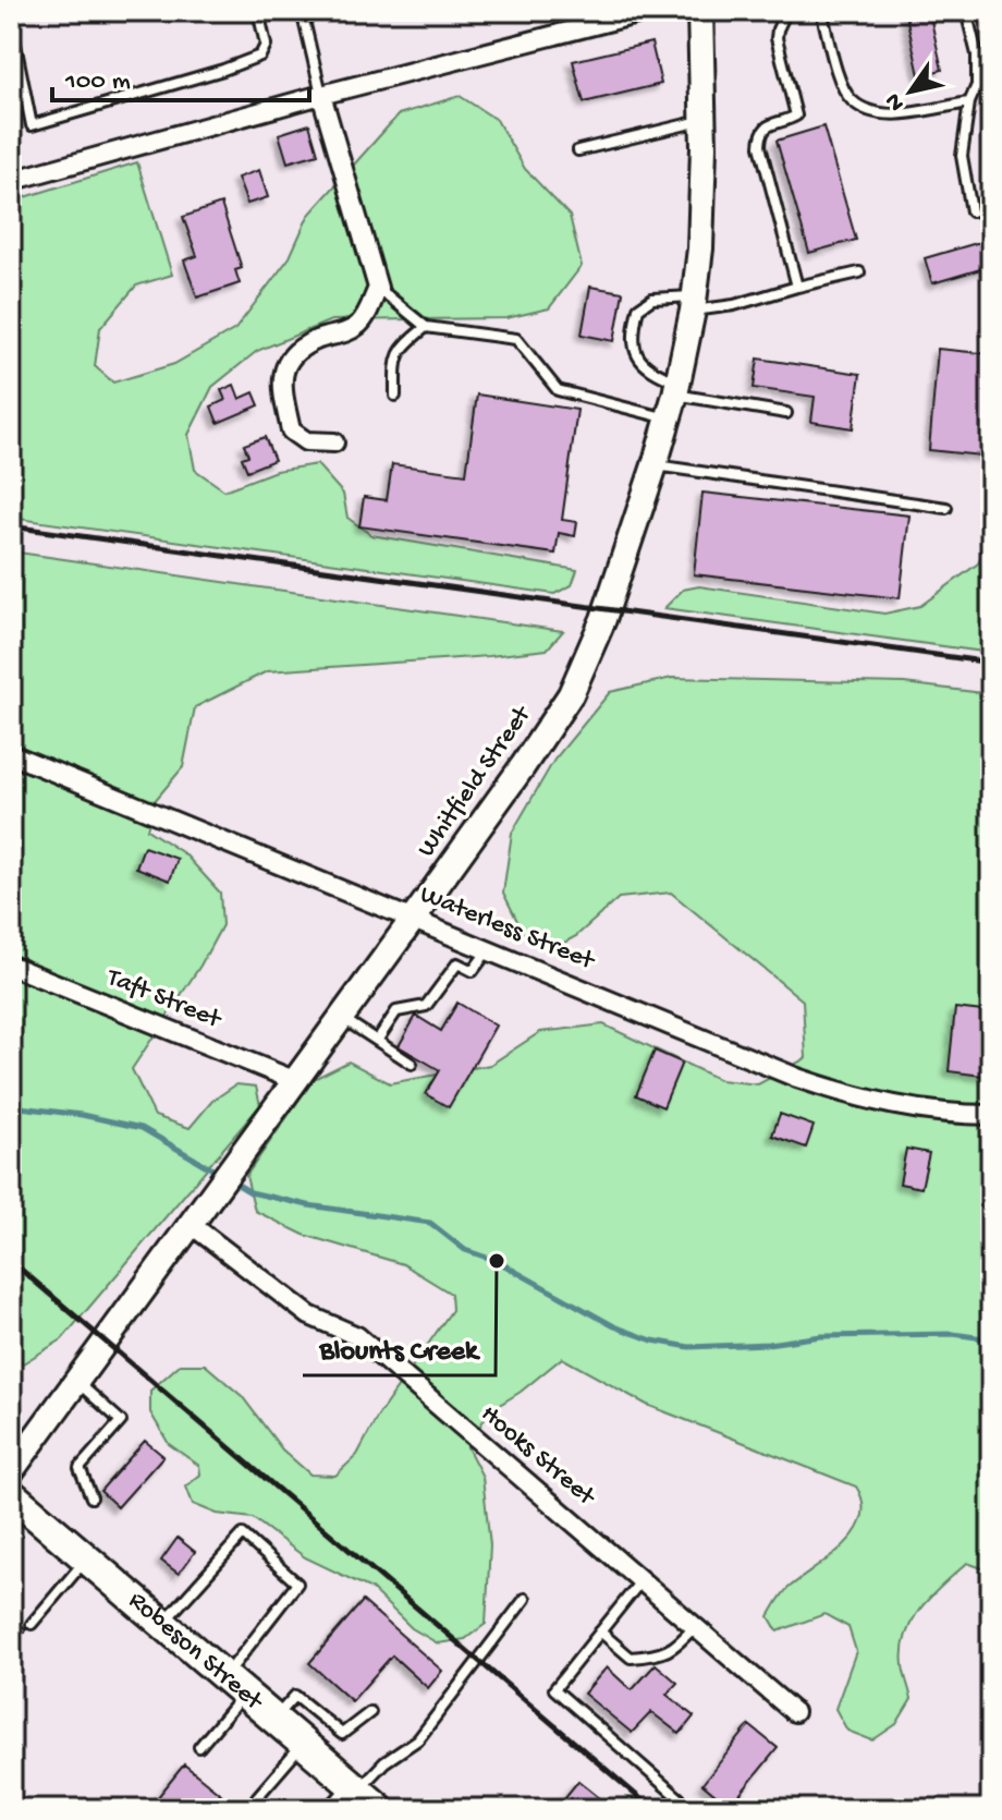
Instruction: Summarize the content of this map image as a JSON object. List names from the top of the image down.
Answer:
{
  "streets": {
    "main road": ["Whitfield Street", "Robeson Street"],
    "street": ["Waterless Street", "Taft Street", "Hooks Street"]
  },
  "crossings": [
    ["Whitfield Street", "Waterless Street"],
    ["Whitfield Street", "Taft Street"],
    ["Whitfield Street", "Hooks Street"]
  ],
  "places": ["Blounts Creek"],
  "scale_bar": "100 m",
  "north": "bottom left"
}
